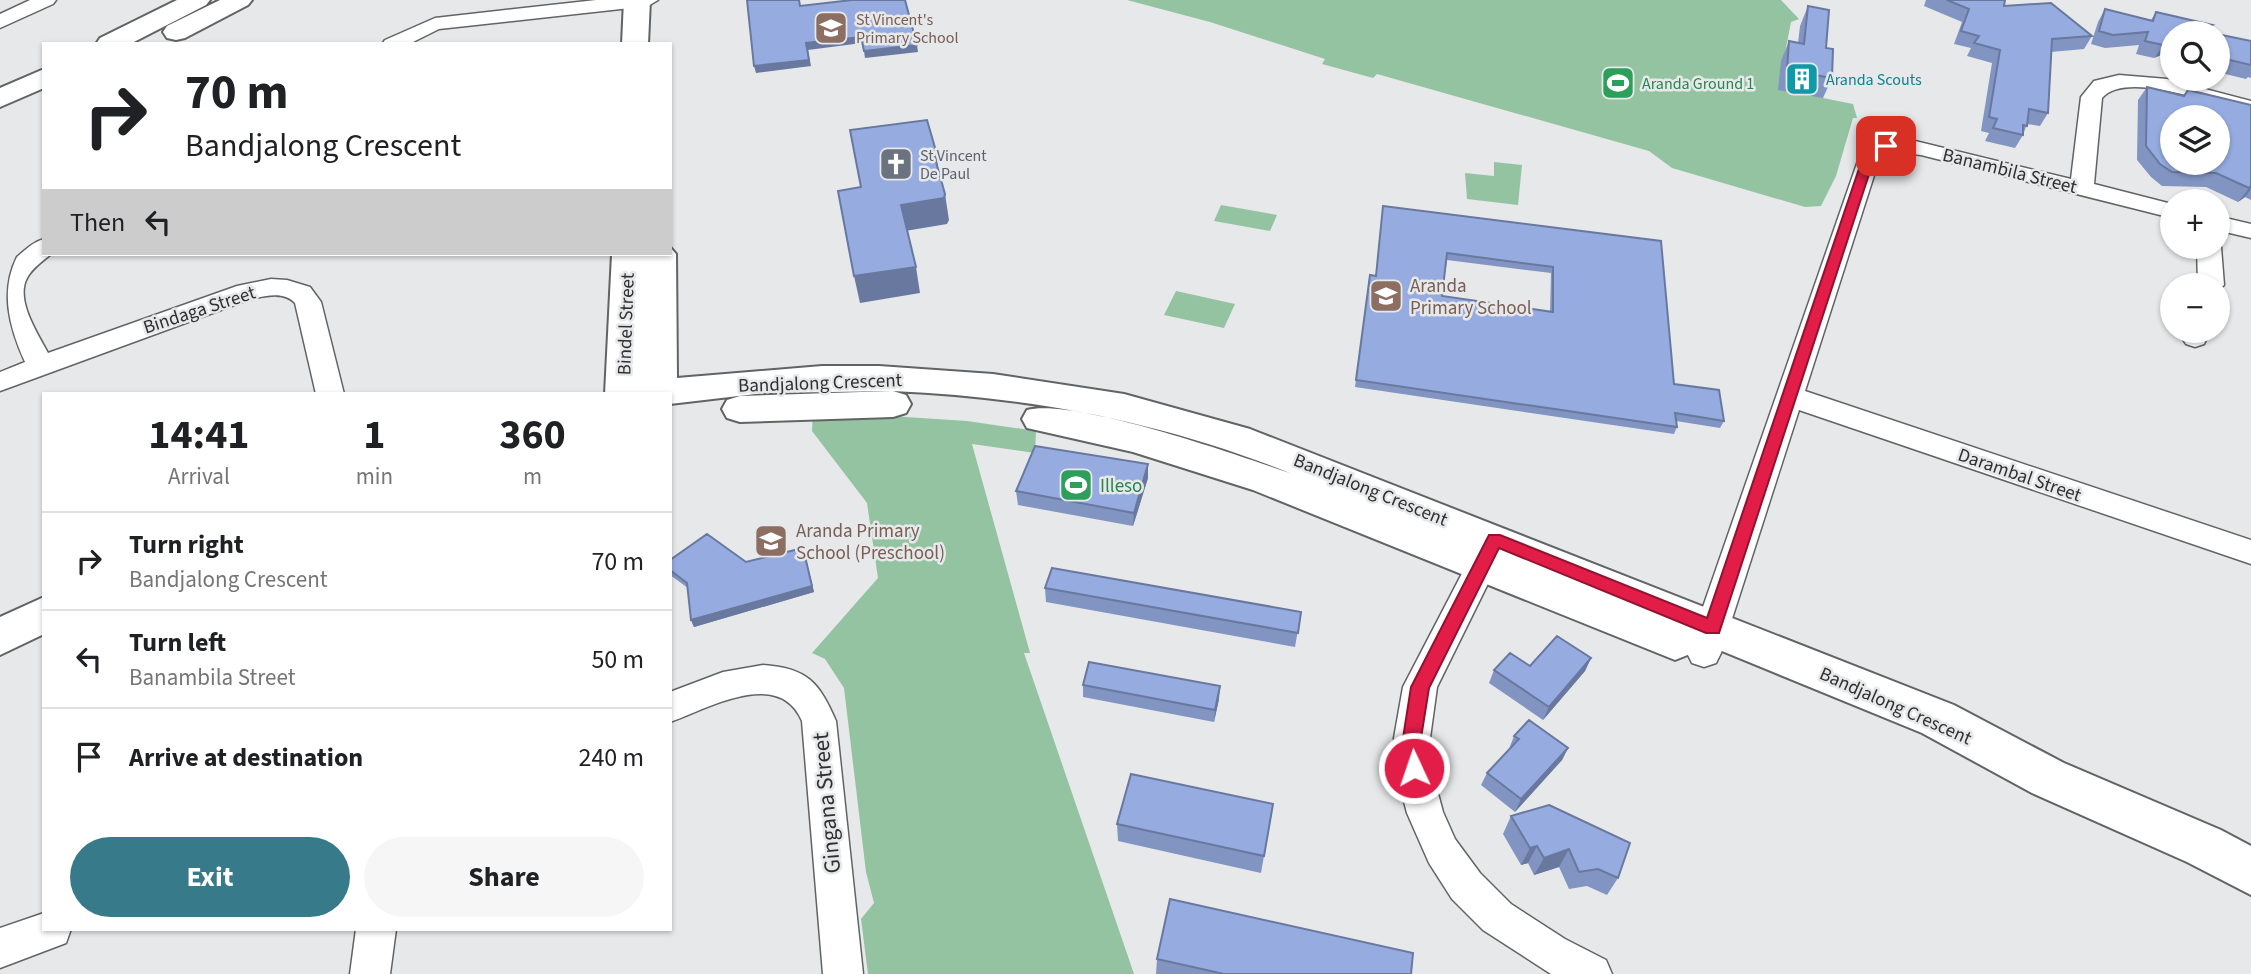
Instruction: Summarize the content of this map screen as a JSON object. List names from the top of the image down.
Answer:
{
  "streets": {
    "street": [
      "Banambila Street",
      "Bindaga Street",
      "Bindel Street",
      "Bandjalong Crescent",
      "Darambal Street",
      "Gingana Street"
    ]
  },
  "crossings": [
    ["Banambila Street", "Bandjalong Crescent"],
    ["Banambila Street", "Darambal Street"]
  ],
  "places": {
    "school or university": ["St Vincent's Primary School", "Aranda Primary School", "Aranda Primary School (Preschool)"],
    "building": ["Aranda Scouts"],
    "sports": ["Aranda Ground 1", "Illeso"],
    "church": ["St Vincent De Paul"]
  },
  "page": {
    "map_buttons": ["+", "−"],
    "turn": ["70 m", "Bandjalong Crescent"],
    "then": "Then",
    "eta": [
      "14:41",
      "Arrival",
      "1",
      "min",
      "360",
      "m"
    ],
    "list": [
      {
        "name": "Turn right",
        "note": "Bandjalong Crescent",
        "value": "70 m"
      },
      {
        "name": "Turn left",
        "note": "Banambila Street",
        "value": "50 m"
      },
      {
        "name": "Arrive at destination",
        "value": "240 m"
      }
    ],
    "buttons": ["Exit", "Share"]
  }
}
